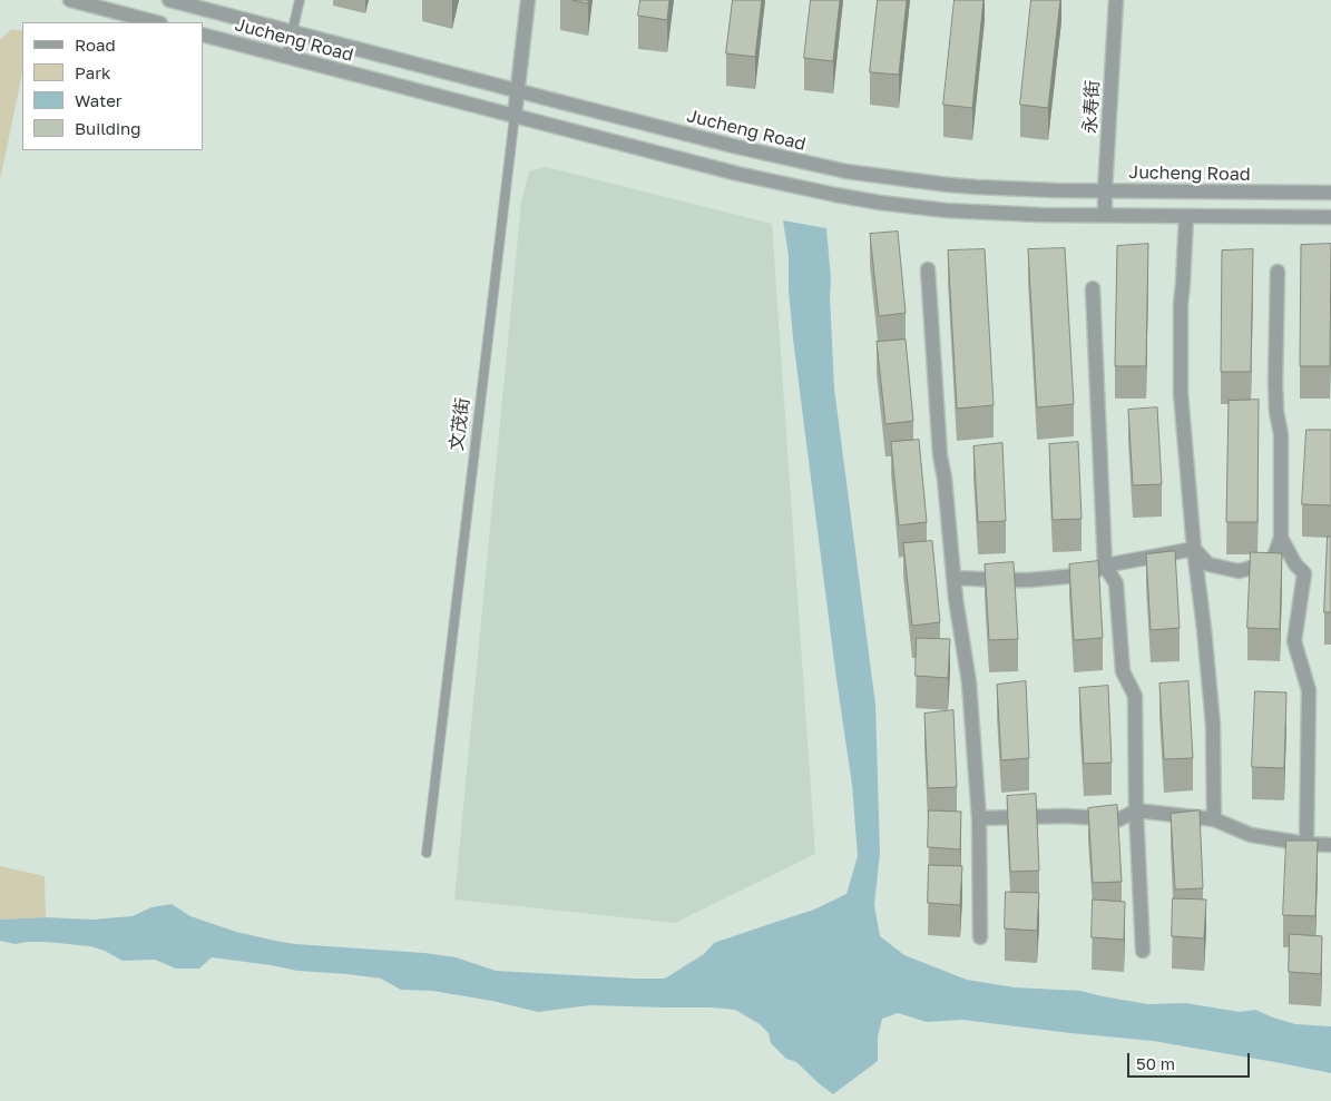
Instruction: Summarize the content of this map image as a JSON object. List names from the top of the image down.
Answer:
{
  "streets": {
    "street": ["Jucheng Road", "永寿街", "文茂街"]
  },
  "crossings": [
    ["Jucheng Road", "永寿街"],
    ["Jucheng Road", "文茂街"]
  ],
  "legend": [
    "Road",
    "Park",
    "Water",
    "Building"
  ],
  "scale_bar": "50 m"
}
